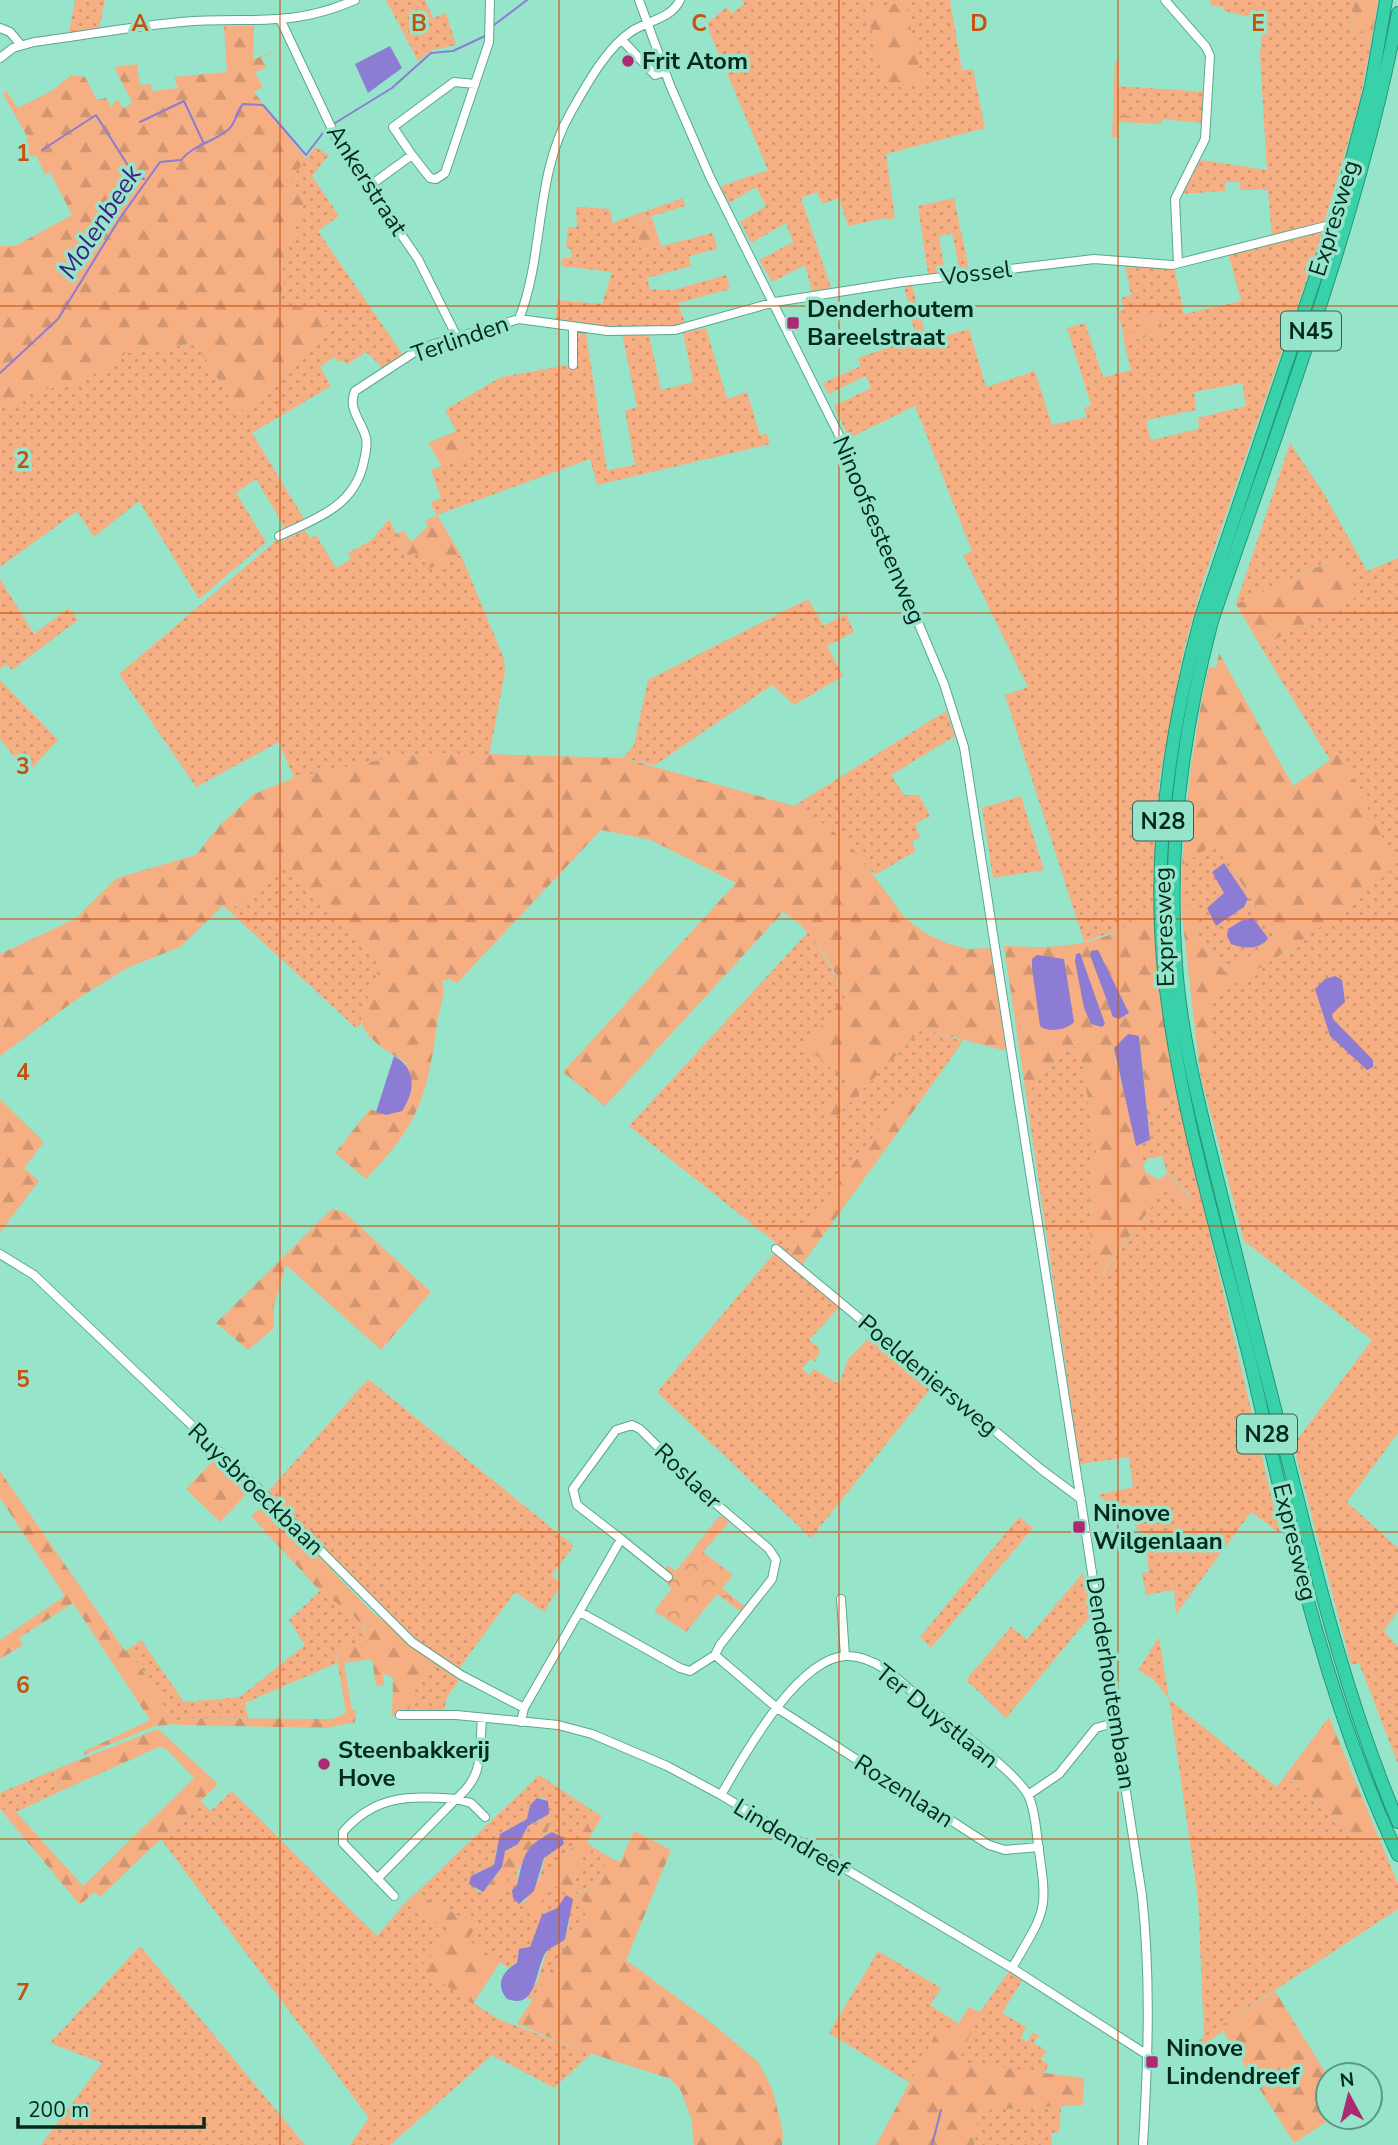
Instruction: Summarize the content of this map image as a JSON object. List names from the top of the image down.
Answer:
{
  "streets": {
    "highway": ["Expresweg", "N45", "N28"],
    "street": [
      "Ankerstraat",
      "Vossel",
      "Terlinden",
      "Ninoofsesteenweg",
      "Poeldeniersweg",
      "Roslaer",
      "Ruysbroeckbaan",
      "Denderhoutembaan",
      "Ter Duystlaan",
      "Rozenlaan",
      "Lindendreef"
    ]
  },
  "crossings": [
    ["Ankerstraat", "Terlinden"],
    ["Expresweg", "Vossel"],
    ["Vossel", "Terlinden"],
    ["Vossel", "Ninoofsesteenweg"],
    ["Terlinden", "Ninoofsesteenweg"],
    ["Ninoofsesteenweg", "Denderhoutembaan"],
    ["Poeldeniersweg", "Denderhoutembaan"],
    ["Denderhoutembaan", "Lindendreef"],
    ["Ter Duystlaan", "Rozenlaan"],
    ["Ter Duystlaan", "Lindendreef"]
  ],
  "water": ["Molenbeek"],
  "places": {
    "other": ["Frit Atom", "Steenbakkerij Hove"],
    "transit": ["Denderhoutem Bareelstraat", "Ninove Wilgenlaan", "Ninove Lindendreef"]
  },
  "scale_bar": "200 m",
  "north": "top",
  "grid": {
    "columns": [
      "A",
      "B",
      "C",
      "D",
      "E"
    ],
    "rows": [
      "1",
      "2",
      "3",
      "4",
      "5",
      "6",
      "7"
    ]
  }
}
